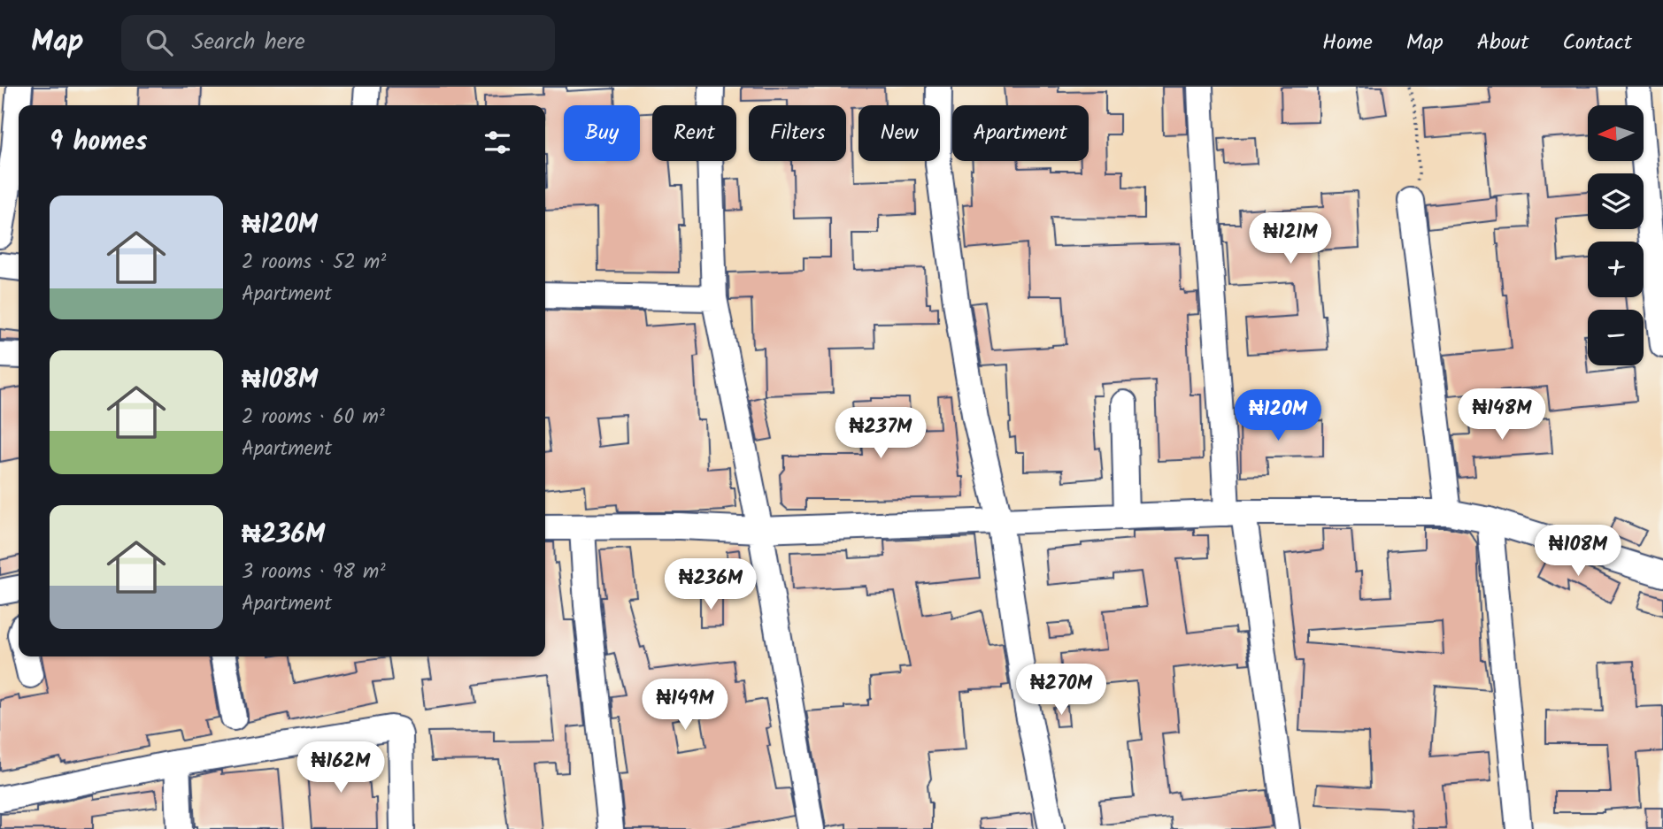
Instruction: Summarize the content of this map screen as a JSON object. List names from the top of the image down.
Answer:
{
  "north": "left",
  "page": {
    "header": "Map",
    "search": "Search here",
    "nav": [
      "Home",
      "Map",
      "About",
      "Contact"
    ],
    "map_buttons": ["+", "−"],
    "chip": [
      "Buy",
      "Rent",
      "Filters",
      "New",
      "Apartment"
    ],
    "heading": "9 homes",
    "list": [
      {
        "name": "₦120M",
        "note": "2 rooms · 52 m² · Apartment"
      },
      {
        "name": "₦108M",
        "note": "2 rooms · 60 m² · Apartment"
      },
      {
        "name": "₦236M",
        "note": "3 rooms · 98 m² · Apartment"
      }
    ],
    "price": [
      "₦121M",
      "₦148M",
      "₦120M",
      "₦237M",
      "₦108M",
      "₦236M",
      "₦270M",
      "₦149M",
      "₦162M"
    ]
  }
}
